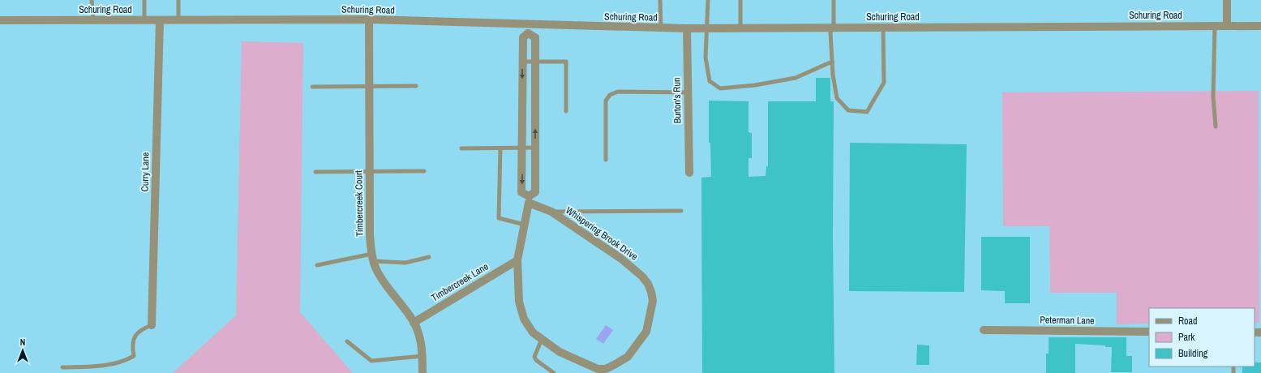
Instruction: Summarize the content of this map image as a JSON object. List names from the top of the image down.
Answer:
{
  "streets": {
    "street": [
      "Schuring Road",
      "Burton's Run",
      "Curry Lane",
      "Timbercreek Court",
      "Whispering Brook Drive",
      "Timbercreek Lane",
      "Peterman Lane"
    ]
  },
  "crossings": [
    ["Schuring Road", "Burton's Run"],
    ["Schuring Road", "Curry Lane"],
    ["Schuring Road", "Timbercreek Court"],
    ["Schuring Road", "Whispering Brook Drive"],
    ["Timbercreek Court", "Timbercreek Lane"],
    ["Whispering Brook Drive", "Timbercreek Lane"]
  ],
  "legend": ["Road", "Park", "Building"],
  "north": "top"
}
